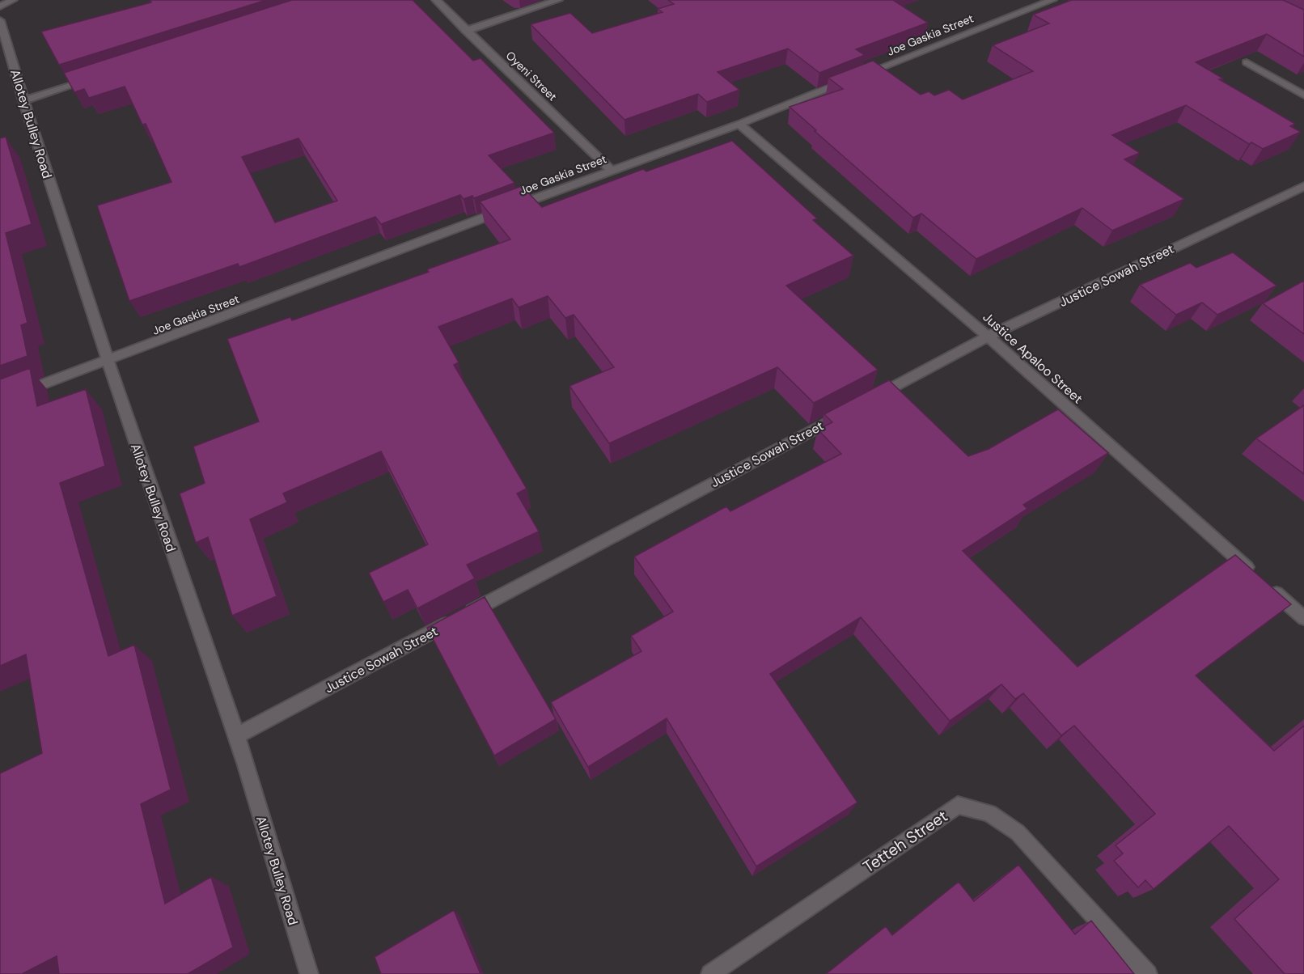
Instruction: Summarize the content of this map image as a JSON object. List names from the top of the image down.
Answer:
{
  "streets": {
    "street": [
      "Joe Gaskia Street",
      "Oyeni Street",
      "Allotey Bulley Road",
      "Justice Sowah Street",
      "Justice Apaloo Street",
      "Tetteh Street"
    ]
  },
  "crossings": [
    ["Joe Gaskia Street", "Oyeni Street"],
    ["Joe Gaskia Street", "Allotey Bulley Road"],
    ["Joe Gaskia Street", "Justice Apaloo Street"],
    ["Allotey Bulley Road", "Justice Sowah Street"],
    ["Justice Sowah Street", "Justice Apaloo Street"]
  ]
}
